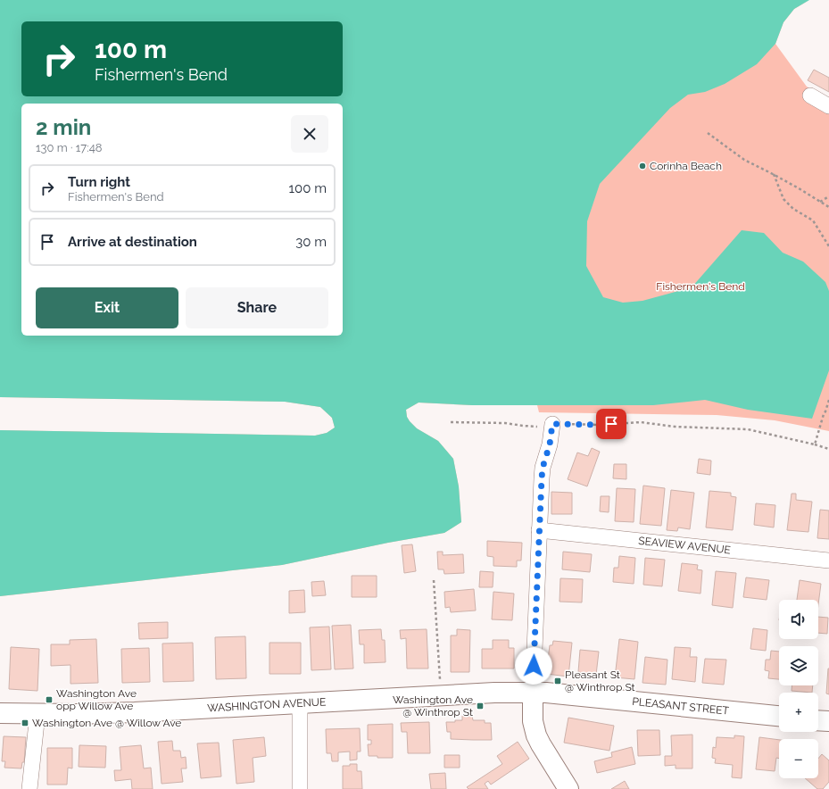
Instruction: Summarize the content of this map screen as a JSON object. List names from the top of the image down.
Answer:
{
  "streets": {
    "main road": ["WASHINGTON AVENUE", "PLEASANT STREET"],
    "street": ["SEAVIEW AVENUE"]
  },
  "crossings": [
    ["WASHINGTON AVENUE", "PLEASANT STREET"]
  ],
  "parks": ["Fishermen's Bend"],
  "places": {
    "other": ["Corinha Beach"],
    "transit": [
      "Pleasant St @ Winthrop St",
      "Washington Ave opp Willow Ave",
      "Washington Ave @ Winthrop St",
      "Washington Ave @ Willow Ave"
    ]
  },
  "page": {
    "turn": ["100 m", "Fishermen's Bend"],
    "heading": ["2 min", "130 m · 17:48"],
    "list": [
      {
        "name": "Turn right",
        "note": "Fishermen's Bend",
        "value": "100 m"
      },
      {
        "name": "Arrive at destination",
        "value": "30 m"
      }
    ],
    "buttons": ["Exit", "Share"],
    "map_buttons": ["+", "−"]
  }
}
